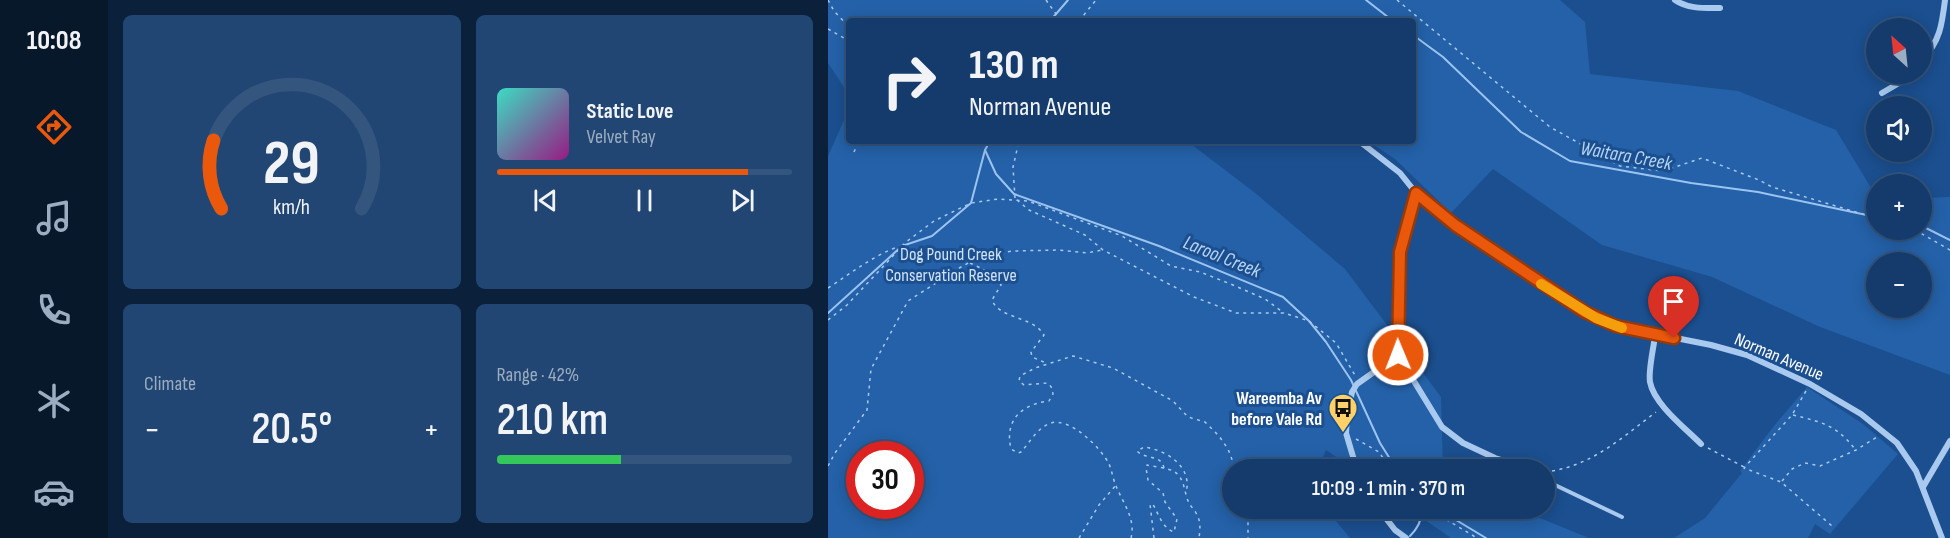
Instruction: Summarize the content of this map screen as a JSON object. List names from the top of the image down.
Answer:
{
  "streets": {
    "street": ["Norman Avenue"]
  },
  "water": ["Waitara Creek", "Larool Creek"],
  "parks": ["Dog Pound Creek Conservation Reserve"],
  "places": {
    "bus stop": ["Wareemba Av before Vale Rd"]
  },
  "north": "top left",
  "page": {
    "tabs": "10:08",
    "map_buttons": ["+", "−"],
    "turn": ["130 m", "Norman Avenue"],
    "song": ["Static Love", "Velvet Ray"],
    "tile": [
      "Climate",
      ["Range · 42%", "210 km"]
    ],
    "heat": ["−", "20.5°", "+"],
    "limit": "30",
    "trip": "10:09 · 1 min · 370 m",
    "gauge": ["29", "km/h"]
  }
}
